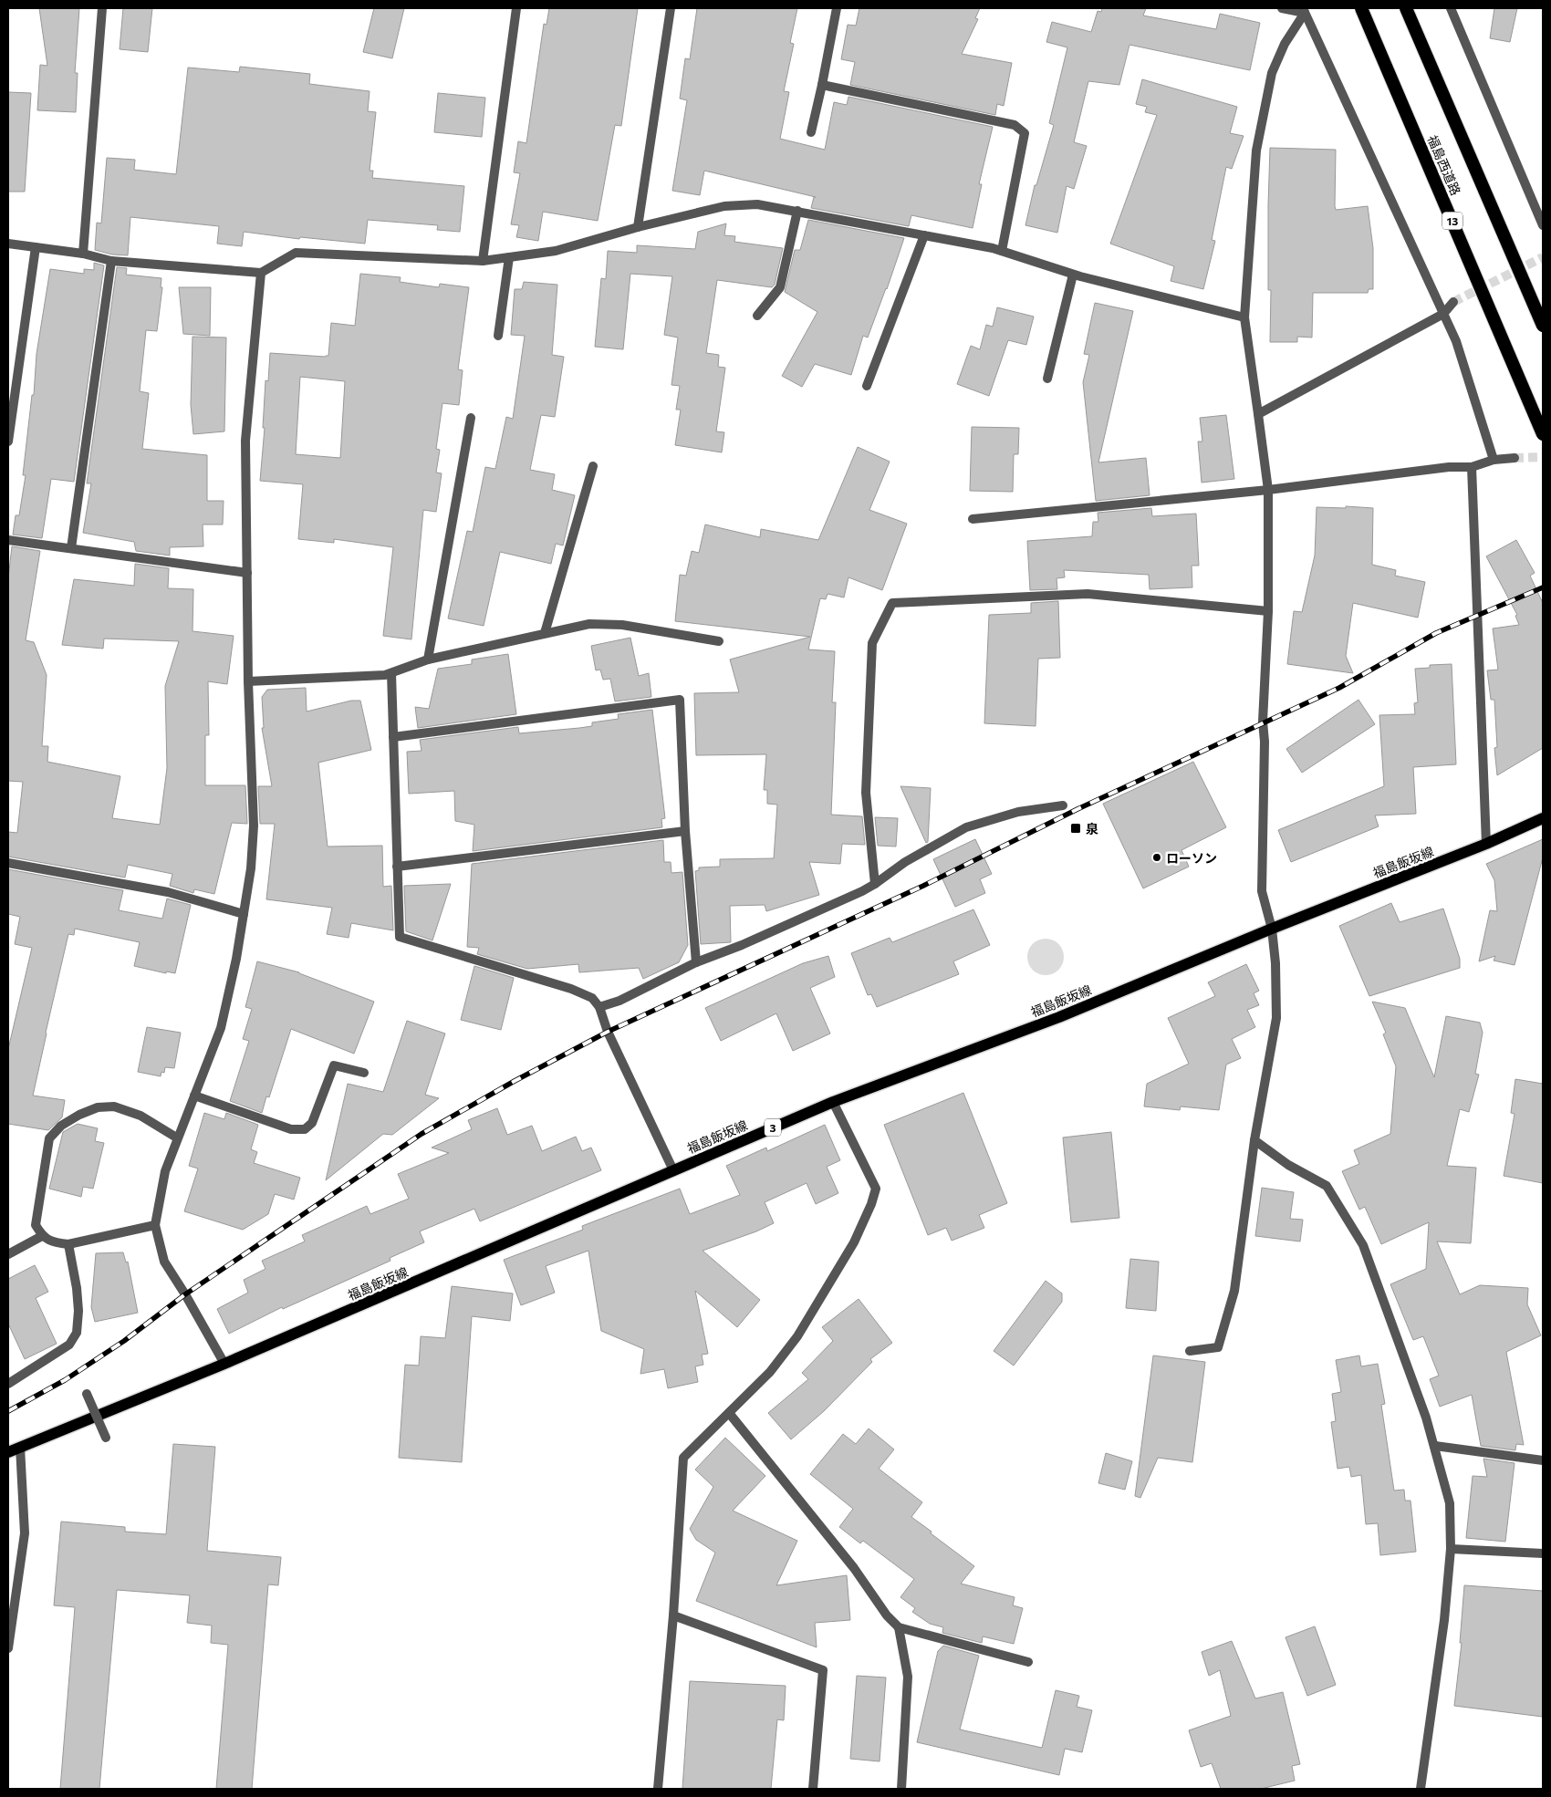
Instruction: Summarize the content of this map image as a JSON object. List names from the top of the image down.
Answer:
{
  "streets": {
    "highway": ["福島西道路", "13"],
    "main road": ["福島飯坂線", "3"]
  },
  "places": {
    "transit": ["泉"],
    "other": ["ローソン"]
  }
}
